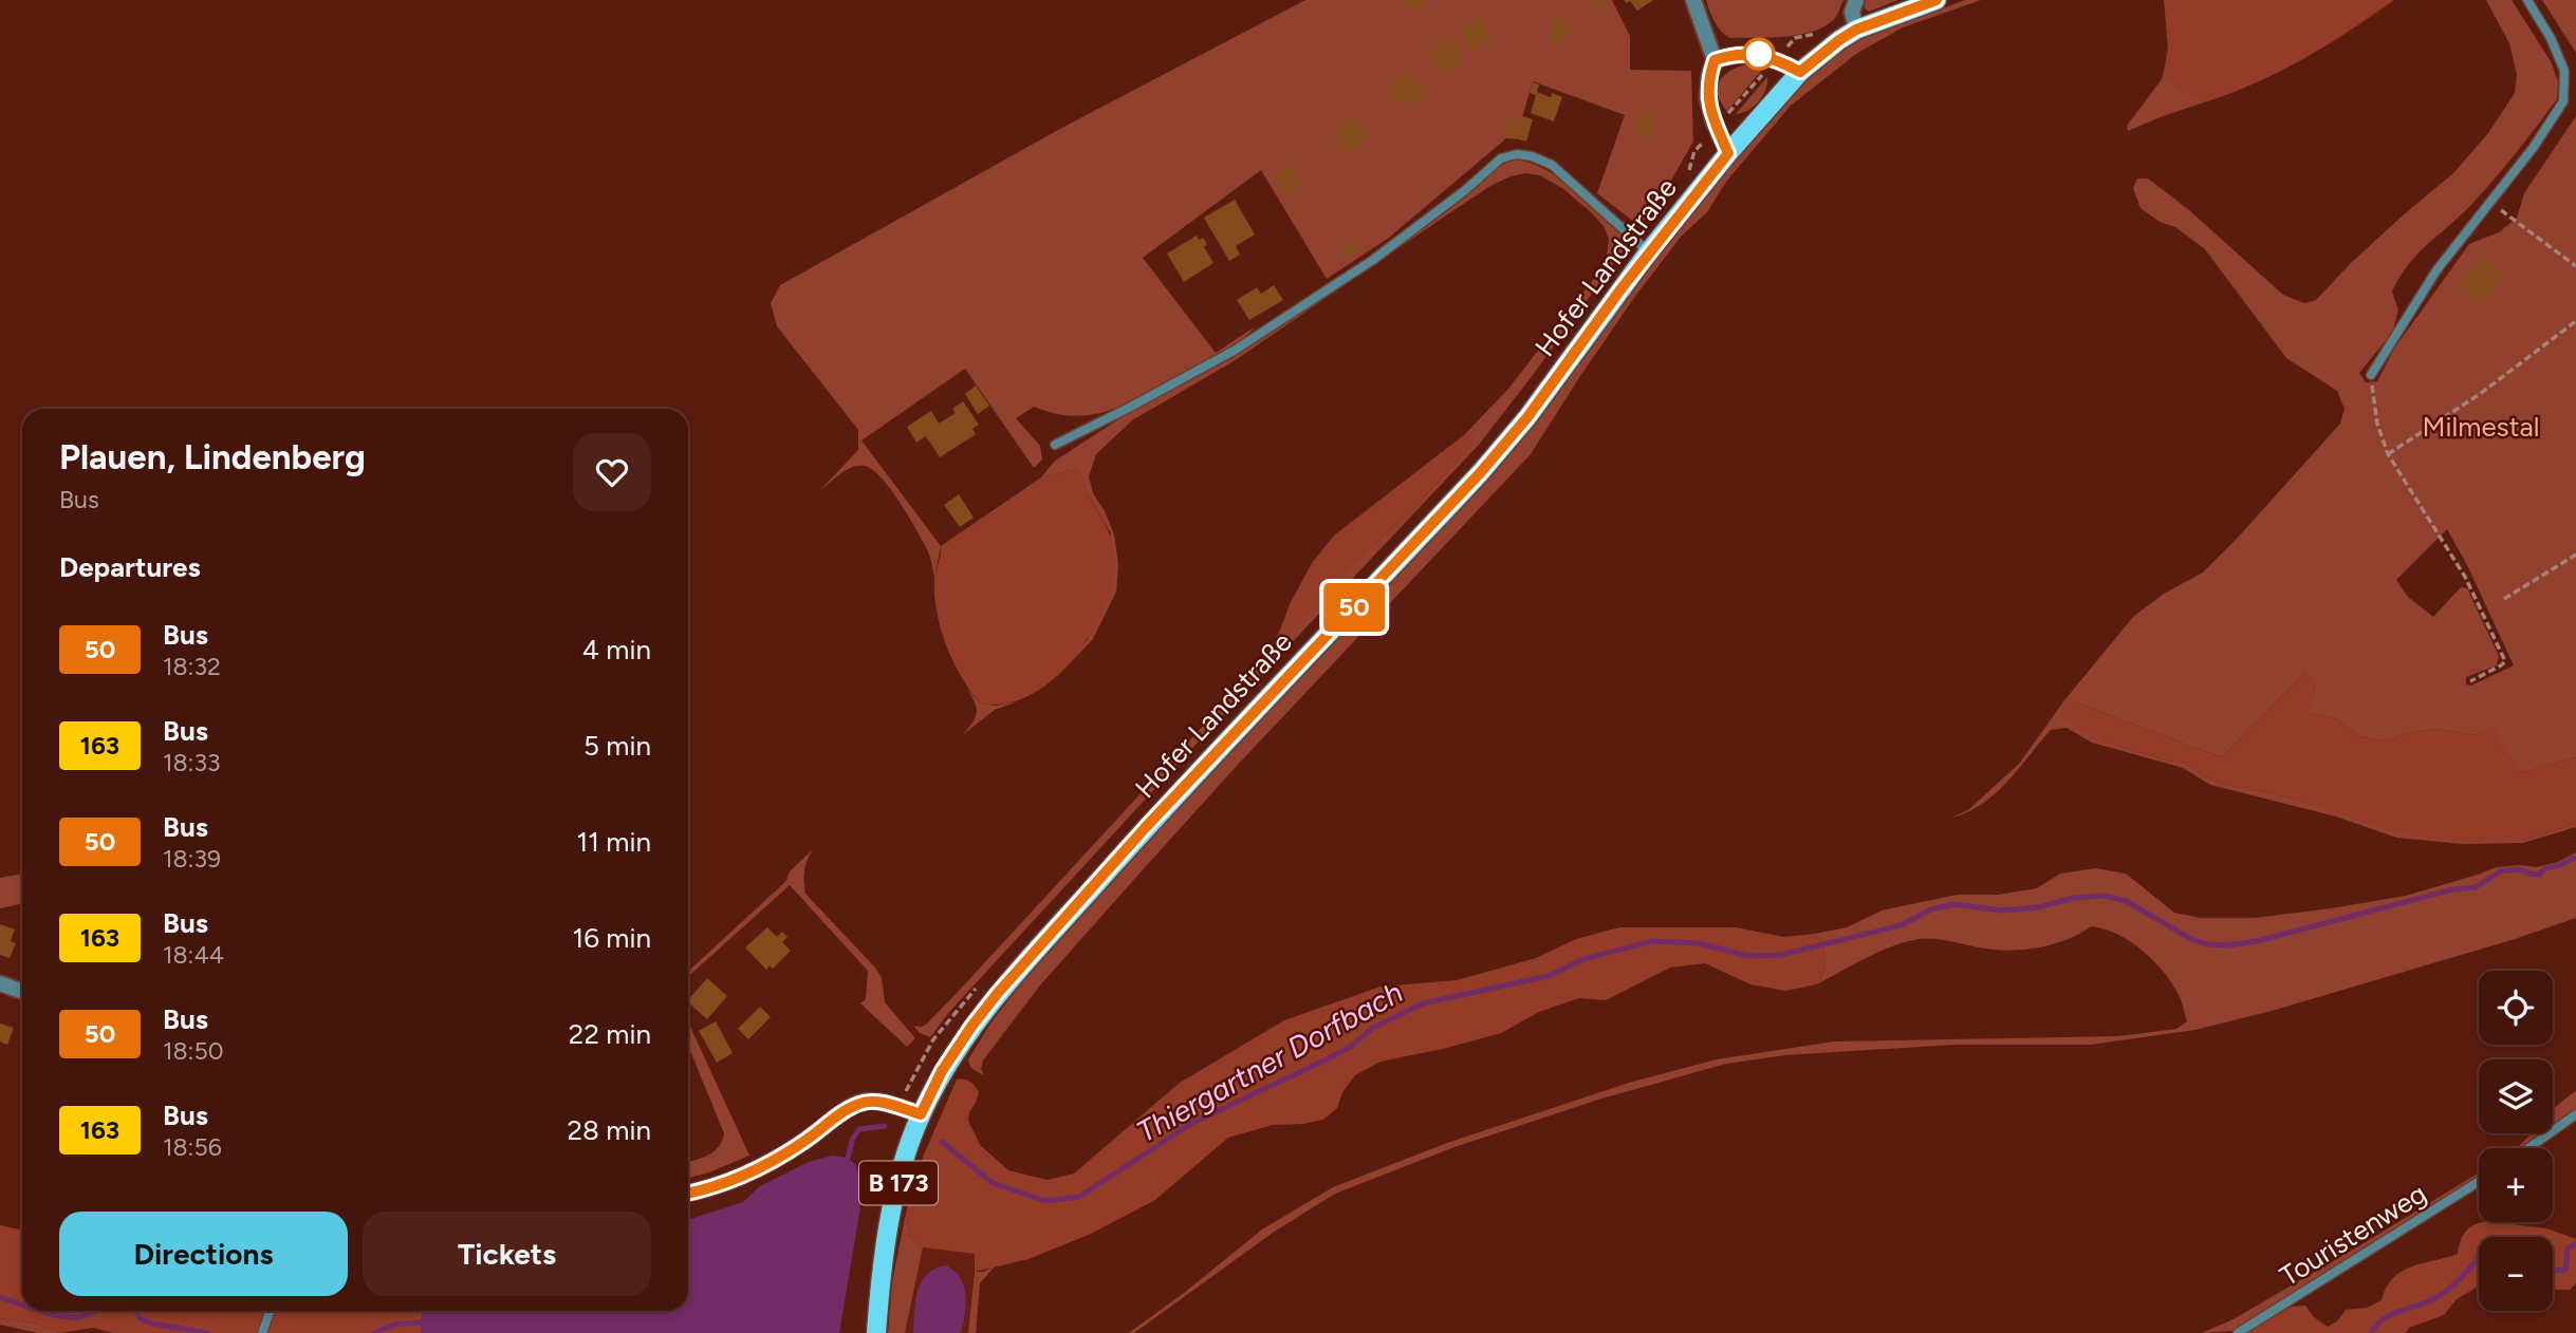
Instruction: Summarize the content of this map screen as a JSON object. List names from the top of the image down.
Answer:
{
  "streets": {
    "main road": ["Hofer Landstraße", "B 173"],
    "lane": ["Touristenweg"]
  },
  "water": ["Thiergartner Dorfbach"],
  "parks": ["Milmestal"],
  "lines": ["bus line 50"],
  "page": {
    "on_map": "50",
    "heading": [
      ["Plauen, Lindenberg", "Bus"],
      "Departures"
    ],
    "list": [
      {
        "mark": "50",
        "name": "Bus",
        "note": "18:32",
        "value": "4 min"
      },
      {
        "mark": "163",
        "name": "Bus",
        "note": "18:33",
        "value": "5 min"
      },
      {
        "mark": "50",
        "name": "Bus",
        "note": "18:39",
        "value": "11 min"
      },
      {
        "mark": "163",
        "name": "Bus",
        "note": "18:44",
        "value": "16 min"
      },
      {
        "mark": "50",
        "name": "Bus",
        "note": "18:50",
        "value": "22 min"
      },
      {
        "mark": "163",
        "name": "Bus",
        "note": "18:56",
        "value": "28 min"
      }
    ],
    "map_buttons": ["+", "−"],
    "buttons": ["Directions", "Tickets"]
  }
}
